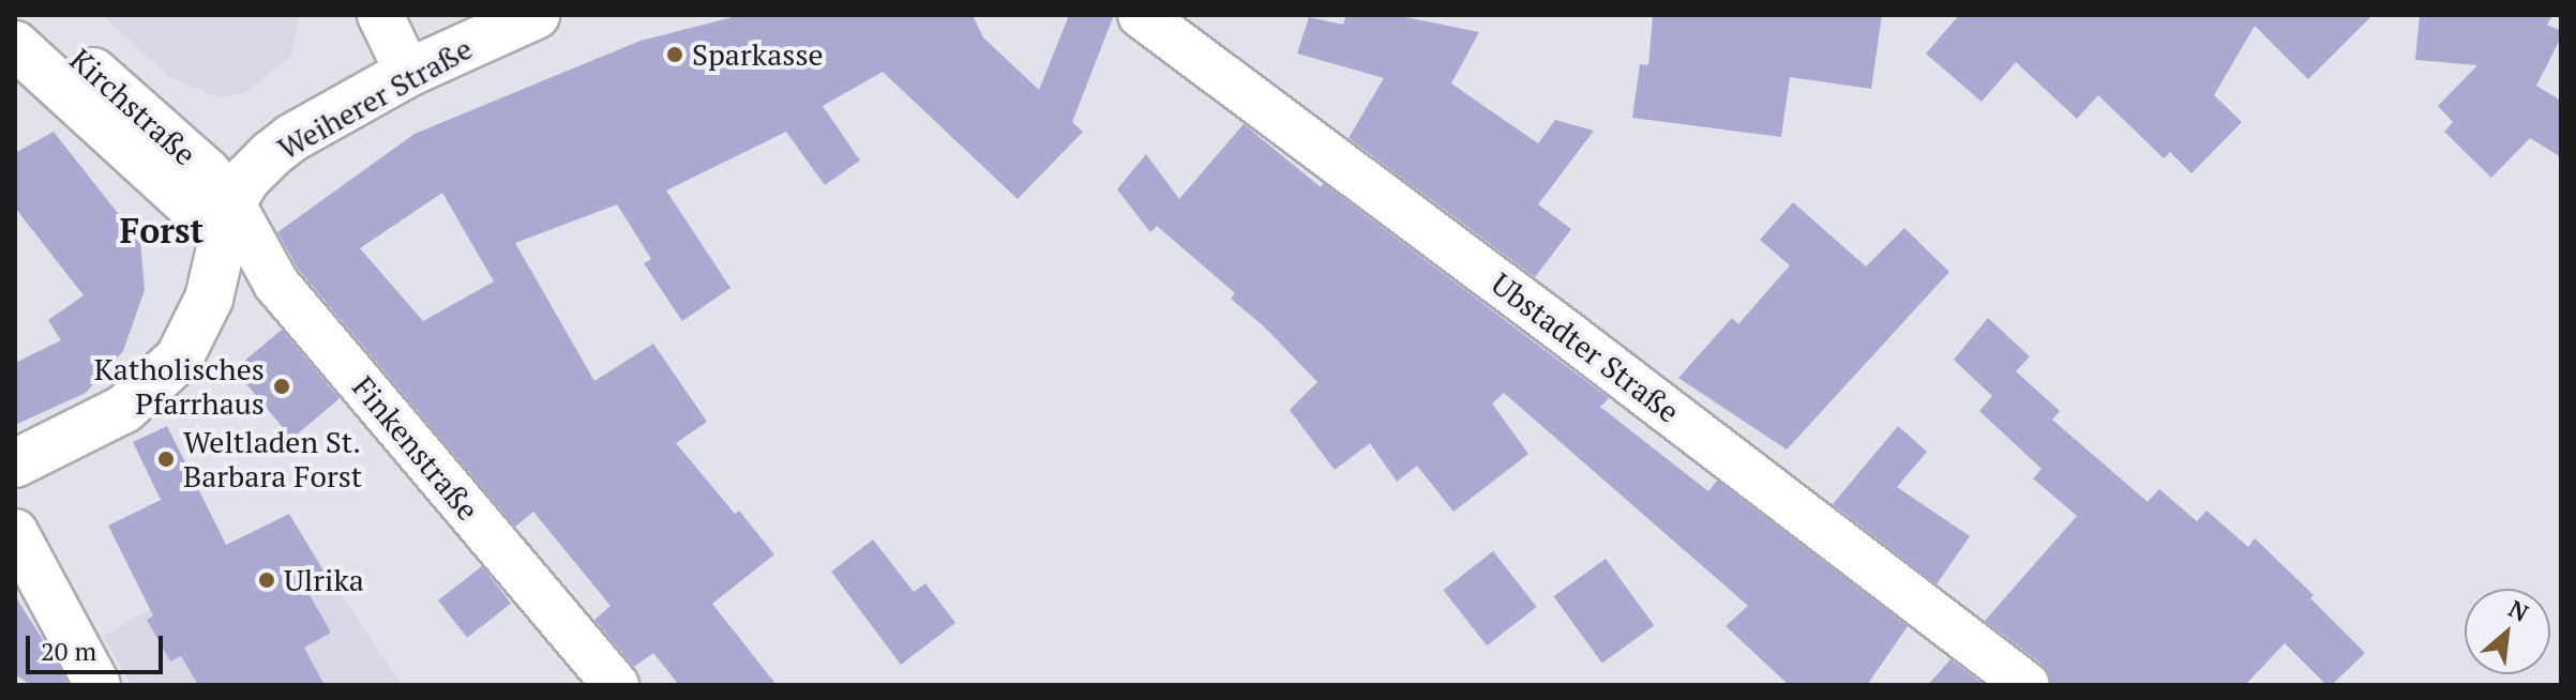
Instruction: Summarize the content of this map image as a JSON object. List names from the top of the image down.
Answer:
{
  "streets": {
    "street": [
      "Weiherer Straße",
      "Kirchstraße",
      "Ubstadter Straße",
      "Finkenstraße"
    ]
  },
  "crossings": [
    ["Weiherer Straße", "Kirchstraße"],
    ["Weiherer Straße", "Finkenstraße"],
    ["Kirchstraße", "Finkenstraße"]
  ],
  "districts": ["Forst"],
  "places": [
    "Sparkasse",
    "Katholisches Pfarrhaus",
    "Weltladen St. Barbara Forst",
    "Ulrika"
  ],
  "scale_bar": "20 m",
  "north": "top right"
}
